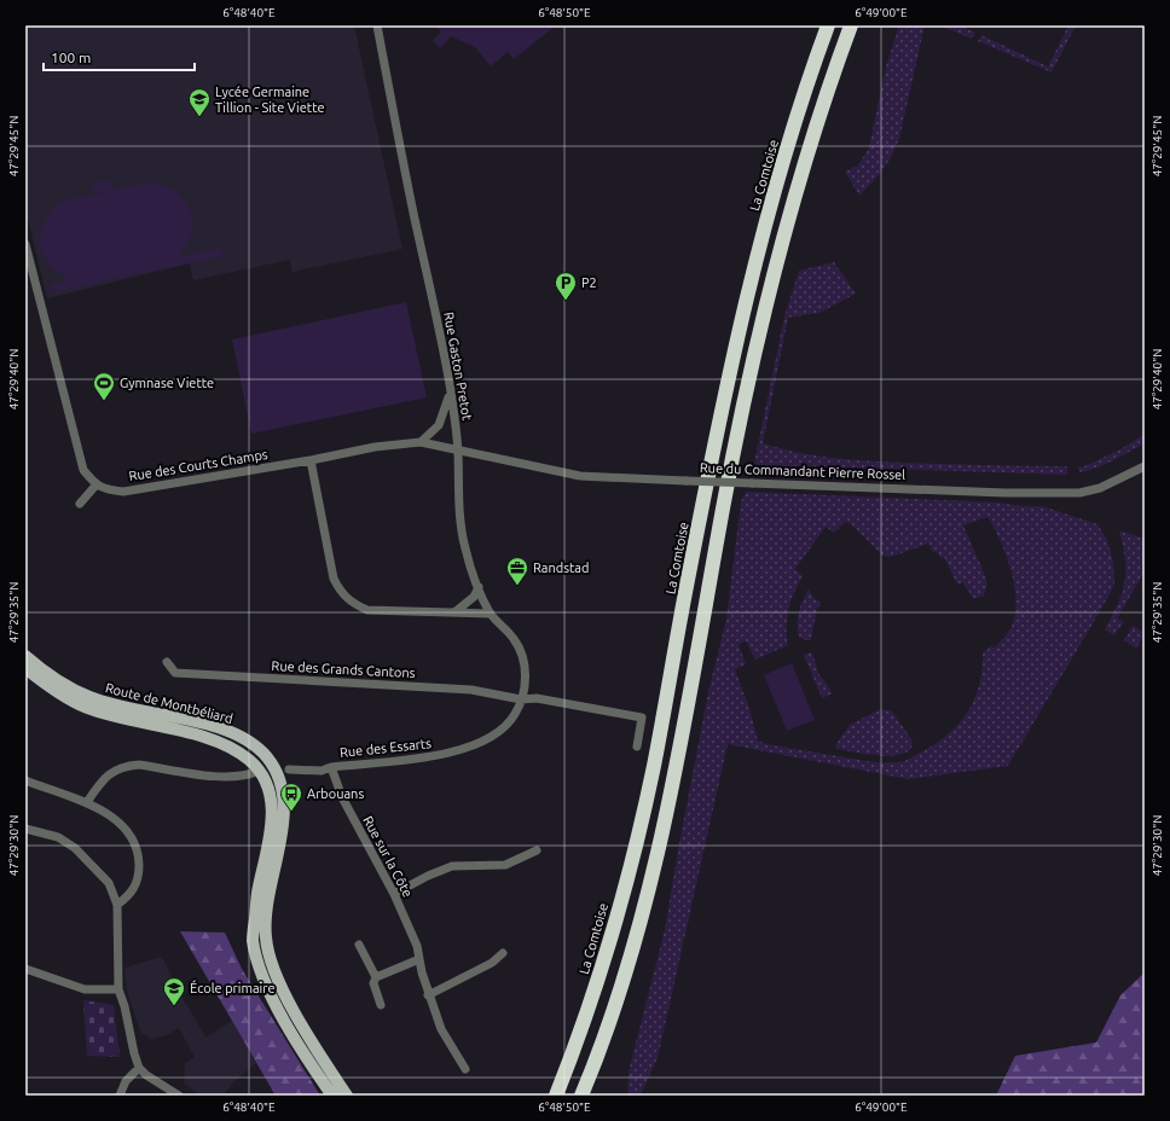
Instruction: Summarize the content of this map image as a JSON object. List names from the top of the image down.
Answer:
{
  "streets": {
    "highway": ["La Comtoise"],
    "main road": ["Route de Montbéliard"],
    "street": [
      "Rue Gaston Pretot",
      "Rue des Courts Champs",
      "Rue du Commandant Pierre Rossel",
      "Rue des Grands Cantons",
      "Rue des Essarts",
      "Rue sur la Côte"
    ]
  },
  "crossings": [
    ["Rue Gaston Pretot", "Rue des Courts Champs"],
    ["Rue Gaston Pretot", "Rue du Commandant Pierre Rossel"],
    ["Rue Gaston Pretot", "Rue des Grands Cantons"],
    ["Rue Gaston Pretot", "Rue des Essarts"],
    ["Rue des Courts Champs", "Rue du Commandant Pierre Rossel"],
    ["Rue des Grands Cantons", "Rue des Essarts"],
    ["Rue des Essarts", "Rue sur la Côte"]
  ],
  "places": {
    "school or university": ["Lycée Germaine Tillion - Site Viette", "École primaire"],
    "parking": ["P2"],
    "sports": ["Gymnase Viette"],
    "office": ["Randstad"],
    "bus stop": ["Arbouans"]
  },
  "scale_bar": "100 m",
  "coordinates": [
    "6°48'40\"E",
    "6°48'50\"E",
    "6°49'00\"E",
    "47°29'45\"N",
    "47°29'40\"N",
    "47°29'35\"N",
    "47°29'30\"N"
  ]
}
